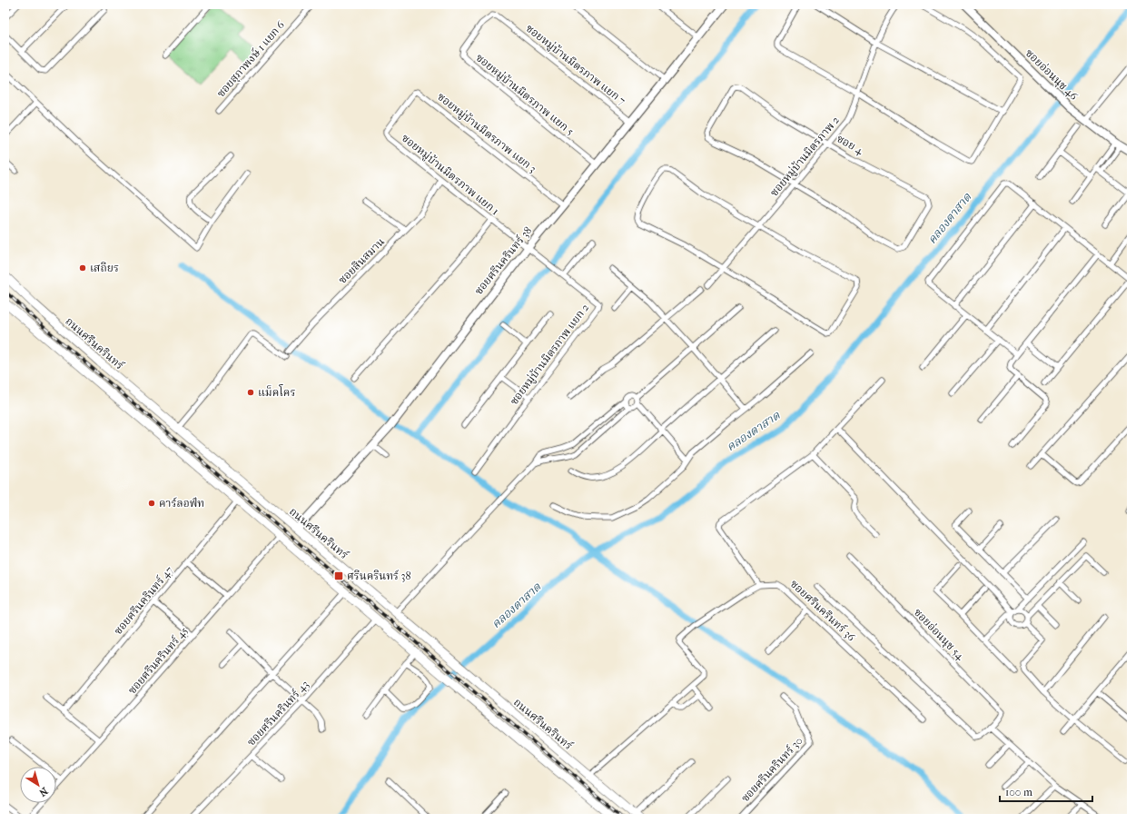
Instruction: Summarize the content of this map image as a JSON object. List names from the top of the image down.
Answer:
{
  "streets": {
    "main road": ["ถนนศรีนครินทร์"],
    "street": [
      "ซอยสุภาพงษ์ 1 แยก 6",
      "ซอยหมู่บ้านมิตรภาพ แยก 7",
      "ซอยอ่อนนุช 46",
      "ซอยหมู่บ้านมิตรภาพ แยก 5",
      "ซอยหมู่บ้านมิตรภาพ แยก 3",
      "ซอย 4",
      "ซอยหมู่บ้านมิตรภาพ 2",
      "ซอยหมู่บ้านมิตรภาพ แยก 1",
      "ซอยสินสมาน",
      "ซอยศรีนครินทร์ 38",
      "ซอยหมู่บ้านมิตรภาพ แยก 2",
      "ซอยศรีนครินทร์ 47",
      "ซอยศรีนครินทร์ 36",
      "ซอยอ่อนนุช 54",
      "ซอยศรีนครินทร์ 45",
      "ซอยศรีนครินทร์ 43",
      "ซอยศรีนครินทร์ 30"
    ]
  },
  "crossings": [
    ["ซอยหมู่บ้านมิตรภาพ แยก 7", "ซอยหมู่บ้านมิตรภาพ แยก 5"],
    ["ซอยหมู่บ้านมิตรภาพ แยก 7", "ซอยศรีนครินทร์ 38"],
    ["ซอยหมู่บ้านมิตรภาพ แยก 5", "ซอยศรีนครินทร์ 38"],
    ["ซอยหมู่บ้านมิตรภาพ แยก 3", "ซอยหมู่บ้านมิตรภาพ แยก 1"],
    ["ซอยหมู่บ้านมิตรภาพ แยก 3", "ซอยศรีนครินทร์ 38"],
    ["ซอย 4", "ซอยหมู่บ้านมิตรภาพ 2"],
    ["ซอยหมู่บ้านมิตรภาพ แยก 1", "ซอยสินสมาน"],
    ["ซอยหมู่บ้านมิตรภาพ แยก 1", "ซอยศรีนครินทร์ 38"],
    ["ซอยหมู่บ้านมิตรภาพ แยก 1", "ซอยหมู่บ้านมิตรภาพ แยก 2"],
    ["ซอยศรีนครินทร์ 38", "ถนนศรีนครินทร์"],
    ["ซอยศรีนครินทร์ 38", "ซอยหมู่บ้านมิตรภาพ แยก 2"],
    ["ถนนศรีนครินทร์", "ซอยศรีนครินทร์ 36"]
  ],
  "water": ["คลองตาสาด"],
  "places": {
    "other": ["เสถียร", "แม็คโคร", "คาร์ลอฟ์ท"],
    "transit": ["ศรีนครินทร์ 38"]
  },
  "scale_bar": "100 m",
  "north": "bottom right"
}
